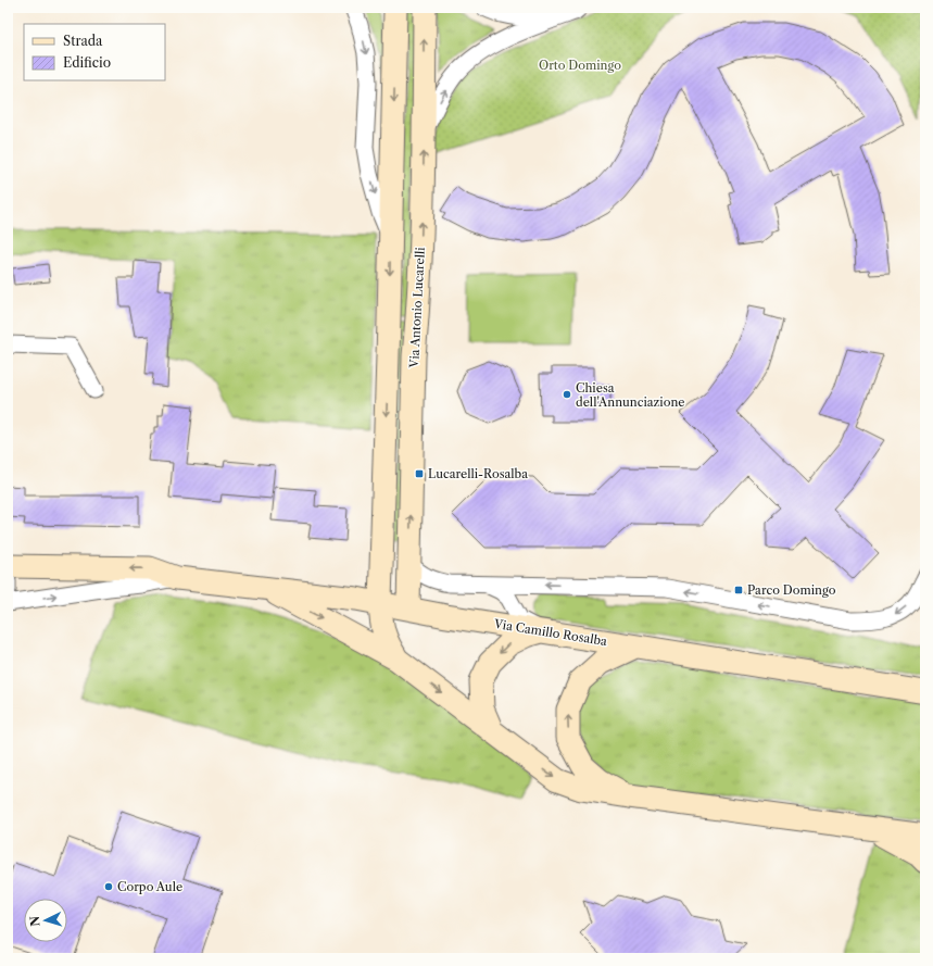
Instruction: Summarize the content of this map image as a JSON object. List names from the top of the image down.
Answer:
{
  "streets": {
    "street": ["Via Antonio Lucarelli", "Via Camillo Rosalba"]
  },
  "crossings": [
    ["Via Antonio Lucarelli", "Via Camillo Rosalba"]
  ],
  "parks": ["Orto Domingo"],
  "places": {
    "other": ["Chiesa dell'Annunciazione", "Corpo Aule"],
    "transit": ["Lucarelli-Rosalba", "Parco Domingo"]
  },
  "legend": ["Strada", "Edificio"],
  "north": "left"
}
